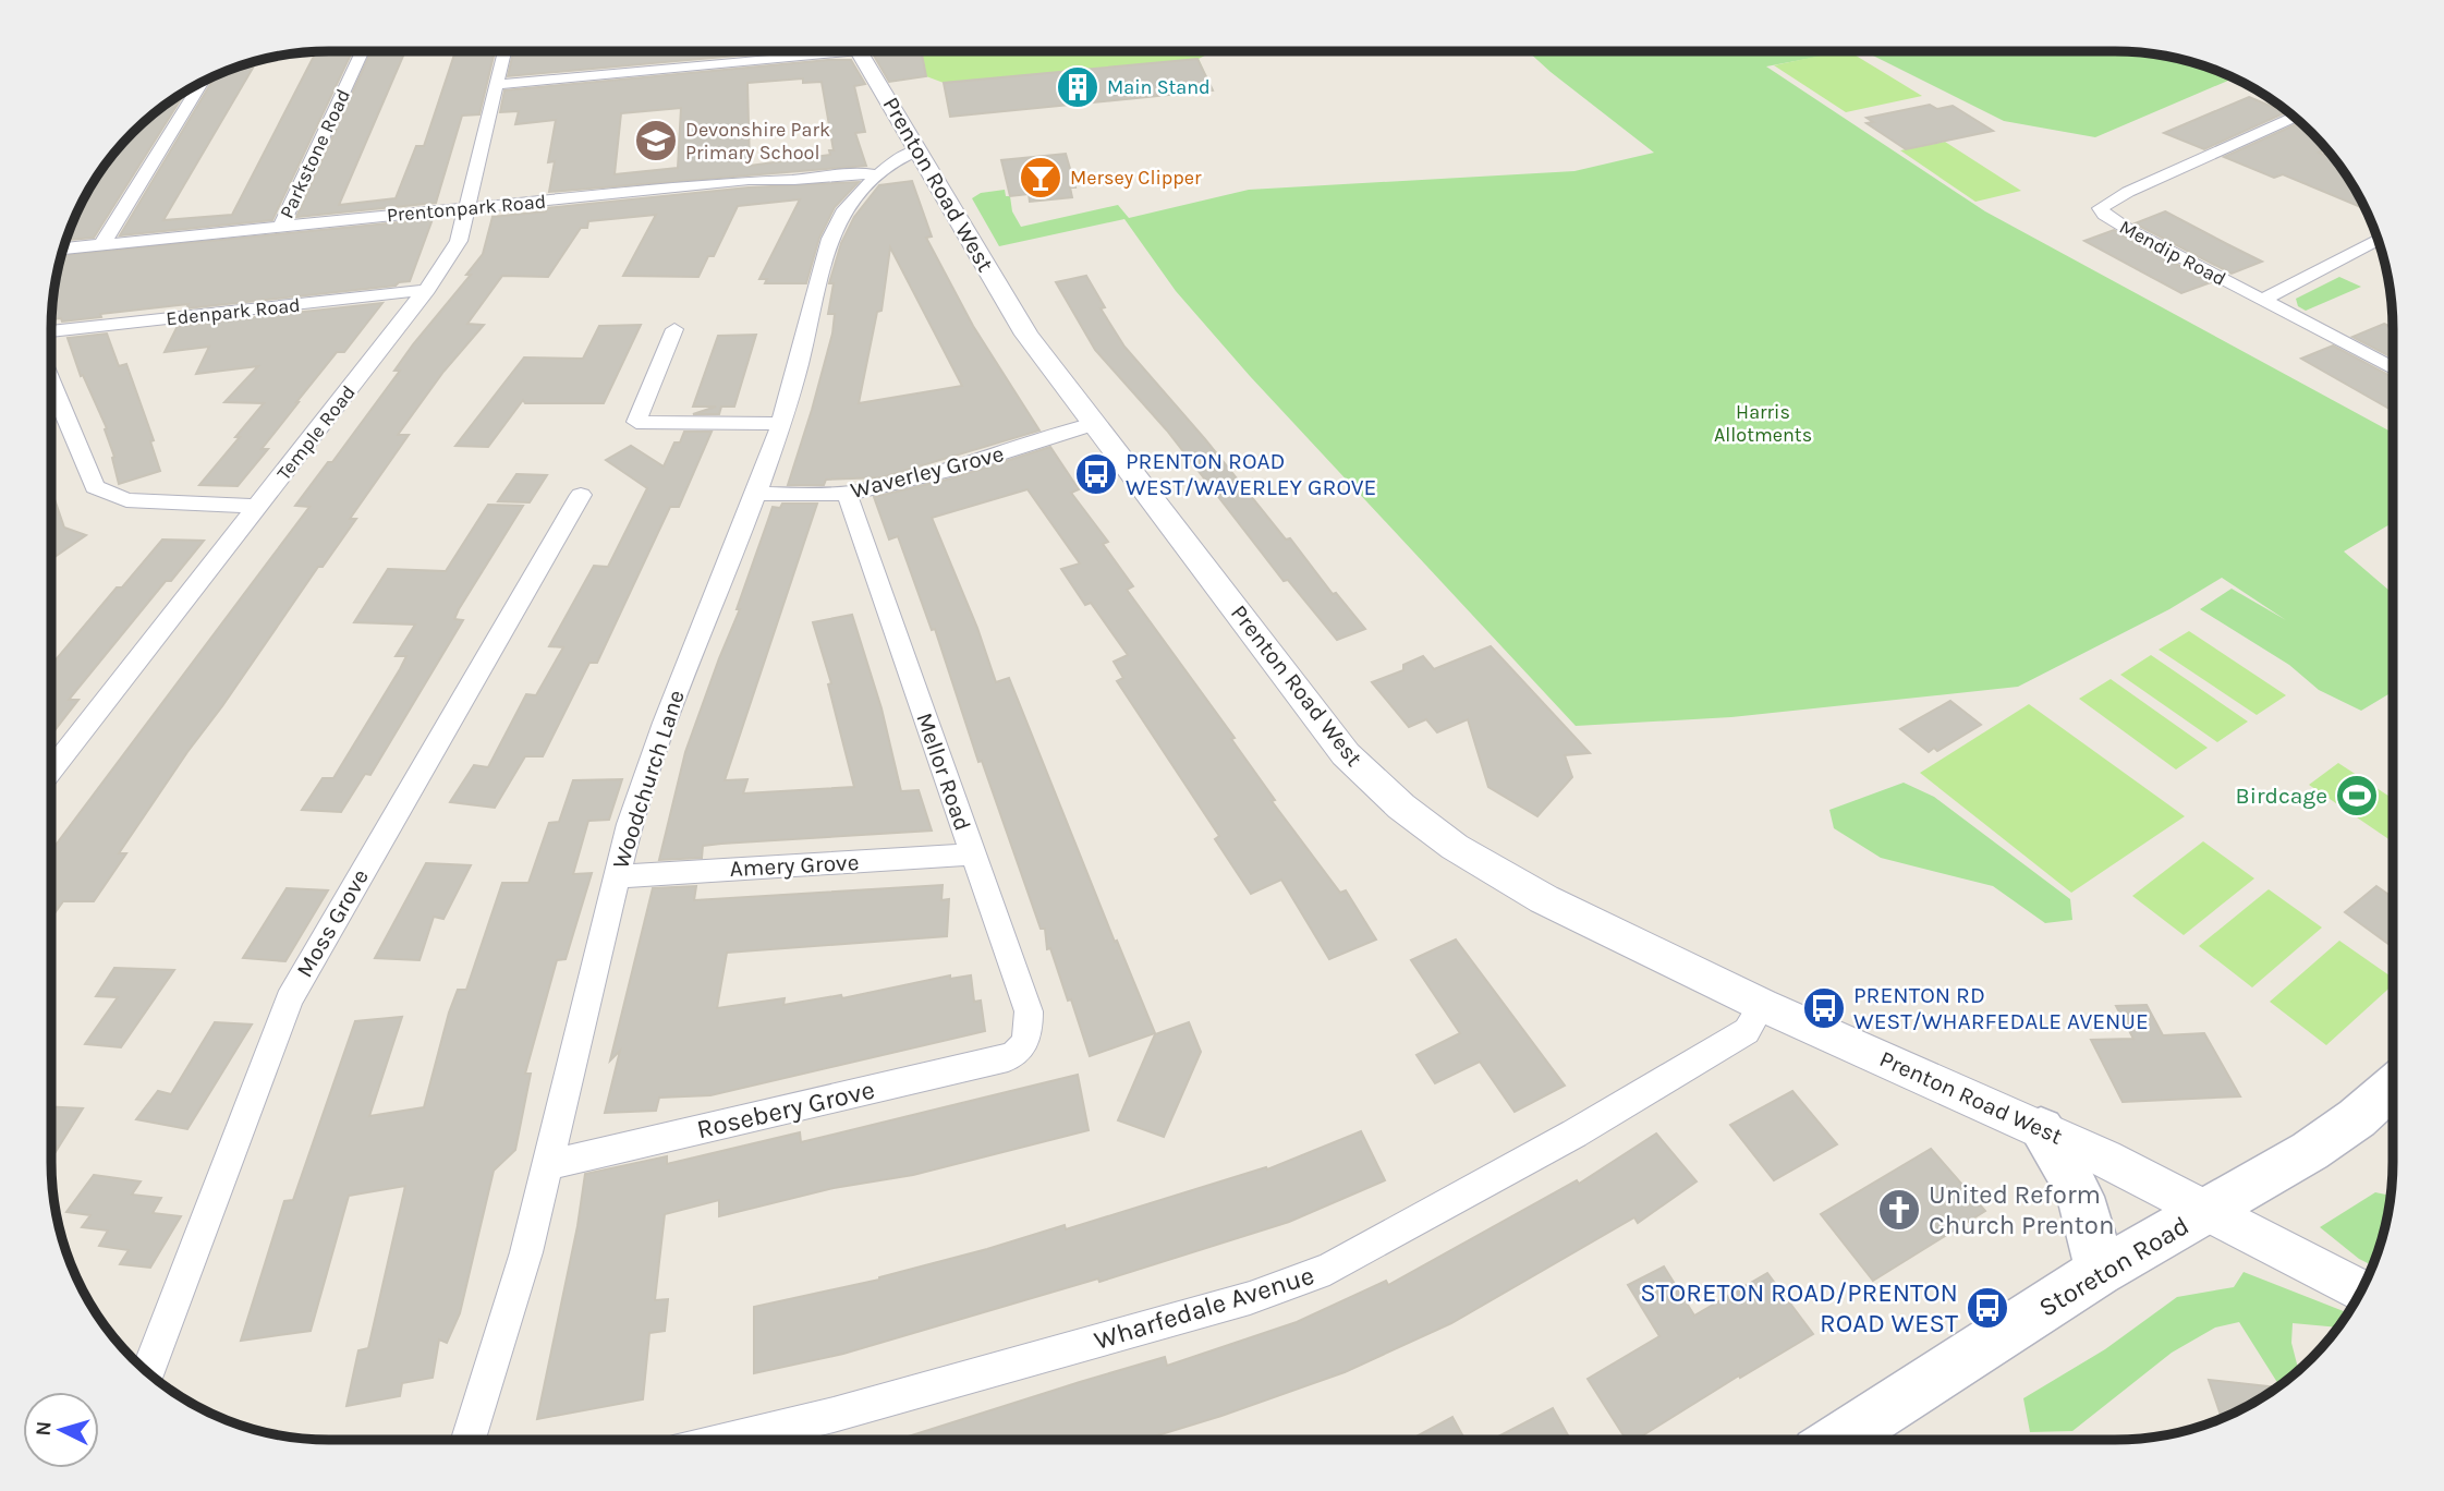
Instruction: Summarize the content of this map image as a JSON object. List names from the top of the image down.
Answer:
{
  "streets": {
    "main road": ["Storeton Road"],
    "street": [
      "Parkstone Road",
      "Prenton Road West",
      "Prentonpark Road",
      "Mendip Road",
      "Edenpark Road",
      "Temple Road",
      "Waverley Grove",
      "Mellor Road",
      "Woodchurch Lane",
      "Amery Grove",
      "Moss Grove",
      "Rosebery Grove",
      "Wharfedale Avenue"
    ]
  },
  "crossings": [
    ["Parkstone Road", "Prentonpark Road"],
    ["Prenton Road West", "Waverley Grove"],
    ["Prenton Road West", "Woodchurch Lane"],
    ["Prenton Road West", "Storeton Road"],
    ["Prenton Road West", "Wharfedale Avenue"],
    ["Prentonpark Road", "Temple Road"],
    ["Prentonpark Road", "Woodchurch Lane"],
    ["Edenpark Road", "Temple Road"],
    ["Waverley Grove", "Mellor Road"],
    ["Waverley Grove", "Woodchurch Lane"],
    ["Mellor Road", "Amery Grove"],
    ["Mellor Road", "Rosebery Grove"],
    ["Woodchurch Lane", "Amery Grove"],
    ["Woodchurch Lane", "Rosebery Grove"]
  ],
  "parks": ["Harris Allotments"],
  "places": {
    "building": ["Main Stand"],
    "school or university": ["Devonshire Park Primary School"],
    "bar": ["Mersey Clipper"],
    "bus stop": ["PRENTON ROAD WEST/WAVERLEY GROVE", "PRENTON RD WEST/WHARFEDALE AVENUE", "STORETON ROAD/PRENTON ROAD WEST"],
    "sports": ["Birdcage"],
    "church": ["United Reform Church Prenton"]
  },
  "north": "left"
}
